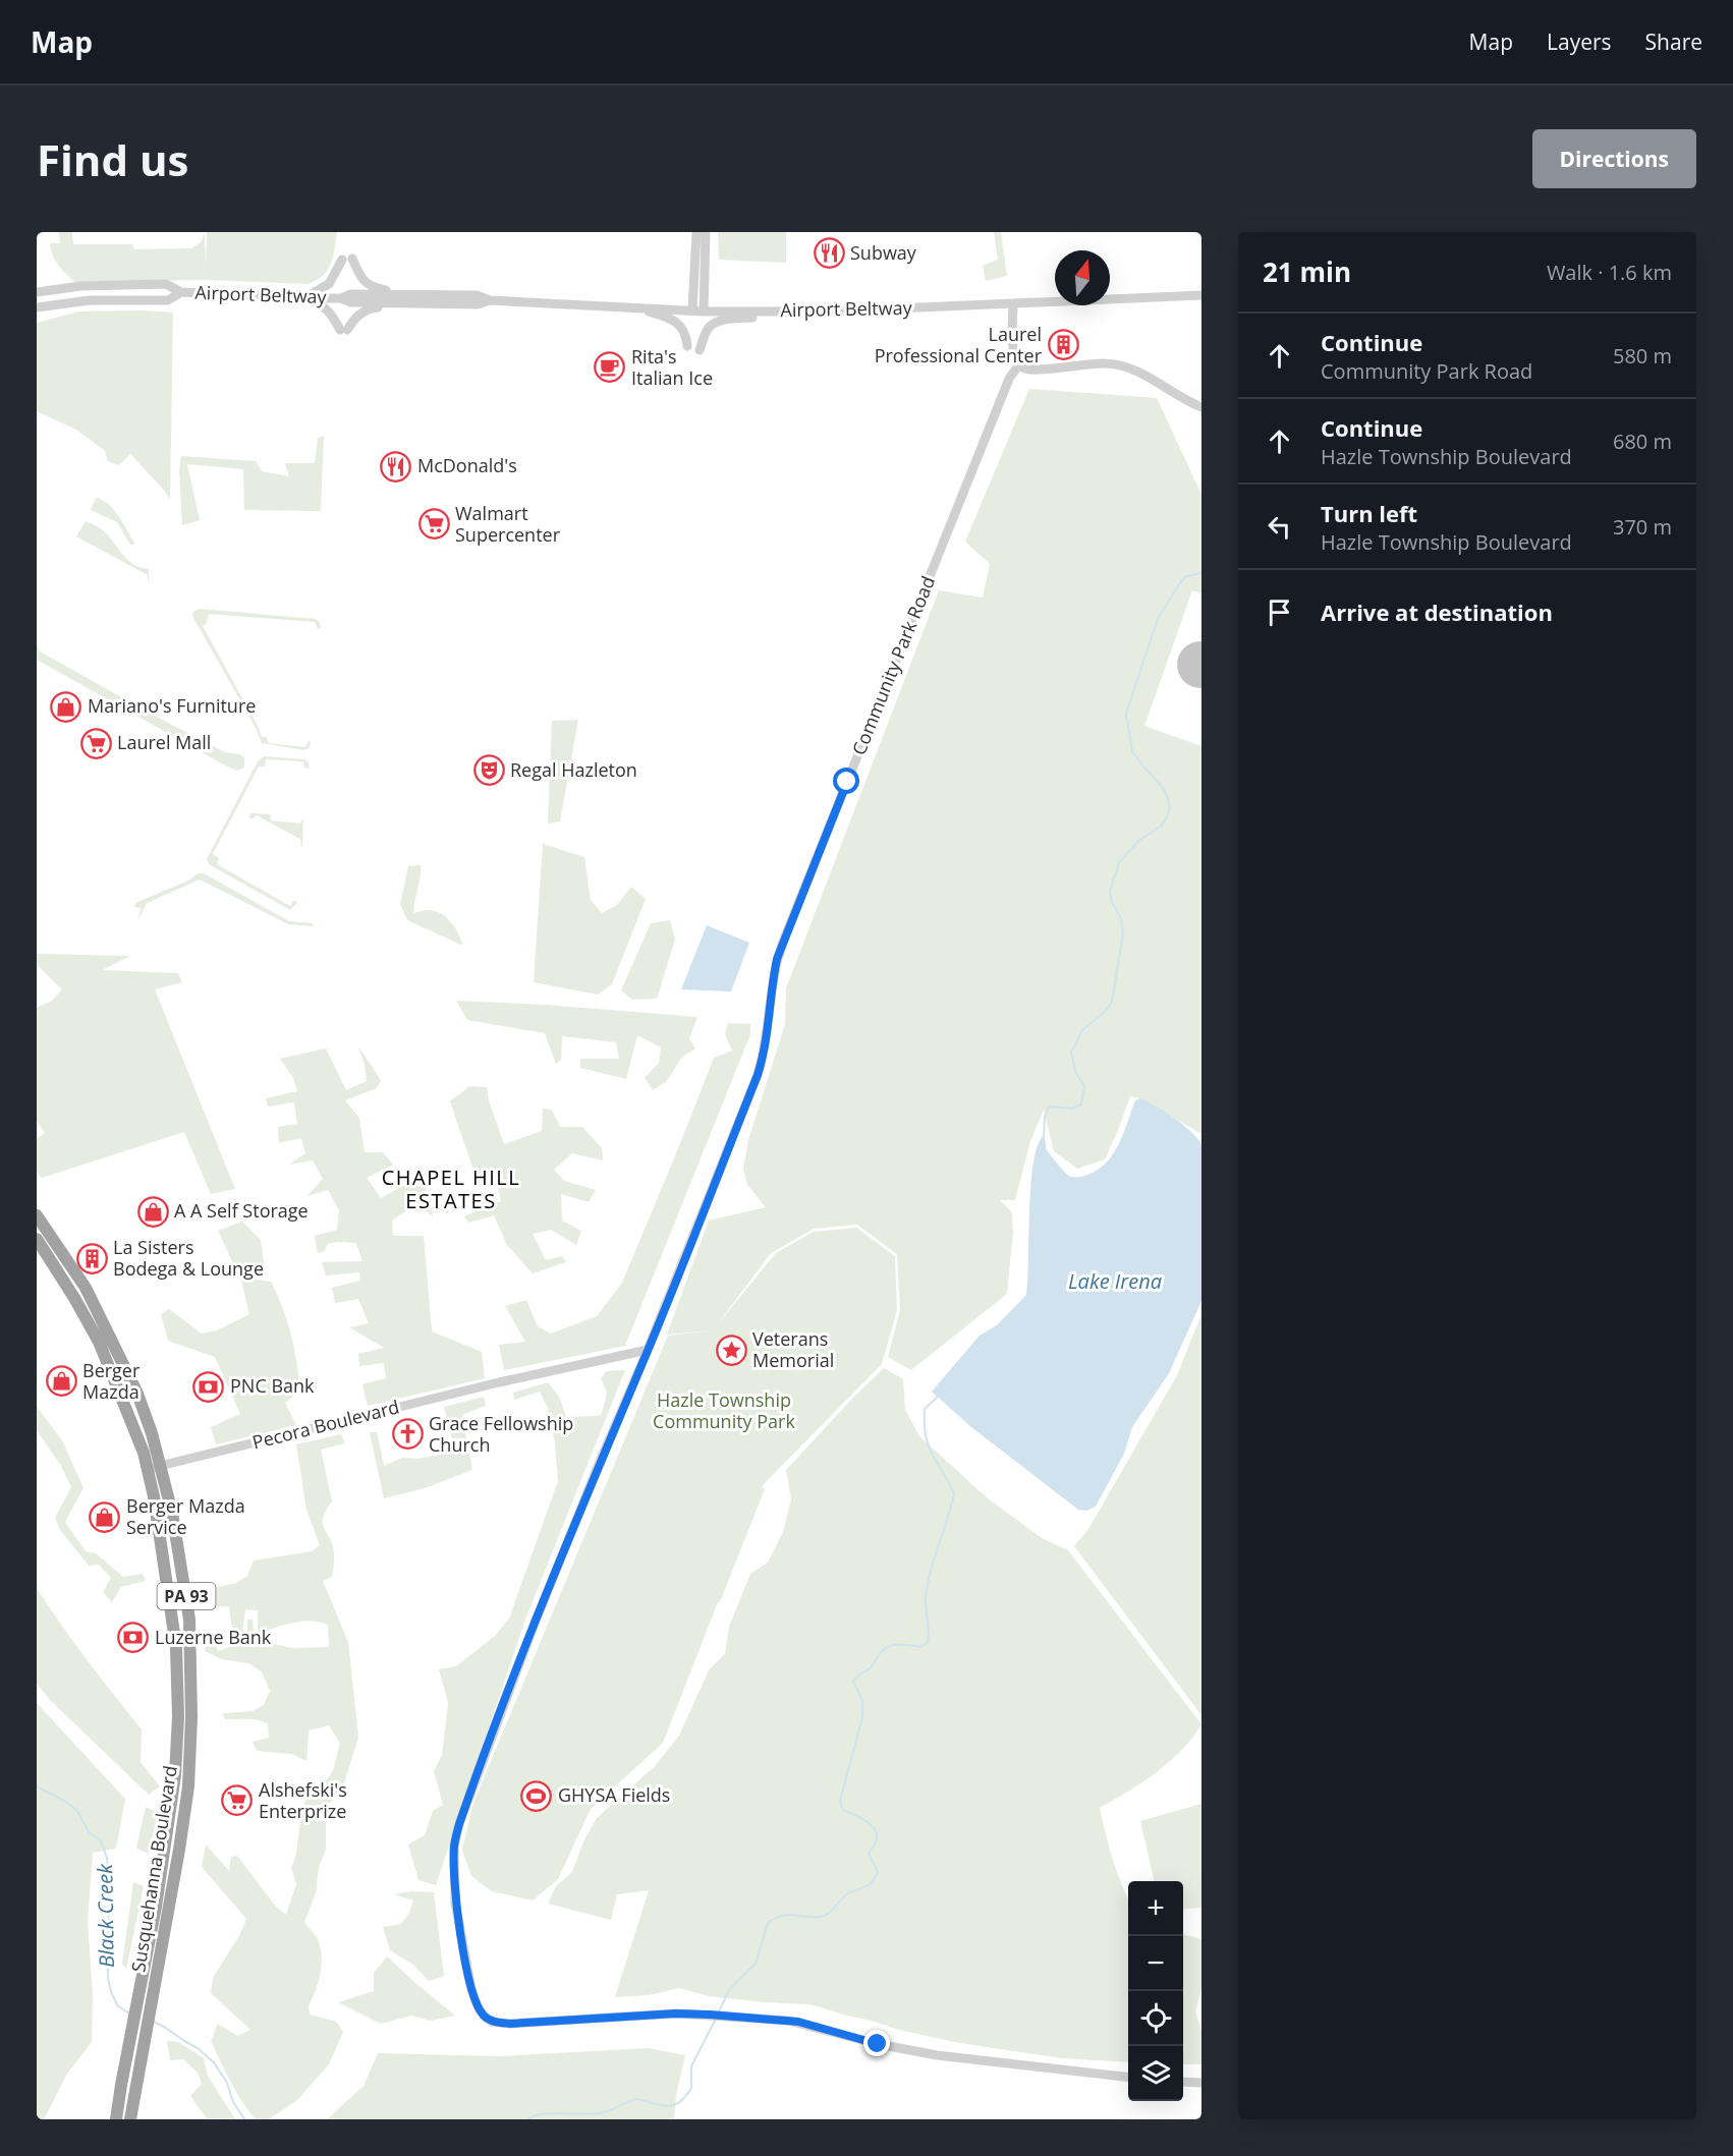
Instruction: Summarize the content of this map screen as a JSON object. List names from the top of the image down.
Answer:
{
  "streets": {
    "highway": ["PA 93", "Susquehanna Boulevard"],
    "street": ["Airport Beltway", "Community Park Road", "Pecora Boulevard"]
  },
  "crossings": [
    ["Community Park Road", "Pecora Boulevard"],
    ["Pecora Boulevard", "Susquehanna Boulevard"]
  ],
  "districts": ["CHAPEL HILL ESTATES"],
  "water": ["Lake Irena", "Black Creek"],
  "parks": ["Hazle Township Community Park"],
  "places": {
    "restaurant": ["Subway", "McDonald's"],
    "building": ["Laurel Professional Center", "La Sisters Bodega & Lounge"],
    "cafe": ["Rita's Italian Ice"],
    "supermarket": ["Walmart Supercenter", "Laurel Mall", "Alshefski's Enterprize"],
    "shop": [
      "Mariano's Furniture",
      "A A Self Storage",
      "Berger Mazda",
      "Berger Mazda Service"
    ],
    "theatre": ["Regal Hazleton"],
    "place": ["Veterans Memorial"],
    "bank": ["PNC Bank", "Luzerne Bank"],
    "church": ["Grace Fellowship Church"],
    "sports": ["GHYSA Fields"]
  },
  "north": "top",
  "page": {
    "header": "Map",
    "nav": ["Map", "Layers", "Share"],
    "buttons": "Directions",
    "title": "Find us",
    "heading": ["21 min", "Walk · 1.6 km"],
    "list": [
      ["Continue", "Community Park Road", "580 m"],
      ["Continue", "Hazle Township Boulevard", "680 m"],
      ["Turn left", "Hazle Township Boulevard", "370 m"],
      "Arrive at destination"
    ],
    "map_buttons": ["+", "−"]
  }
}
